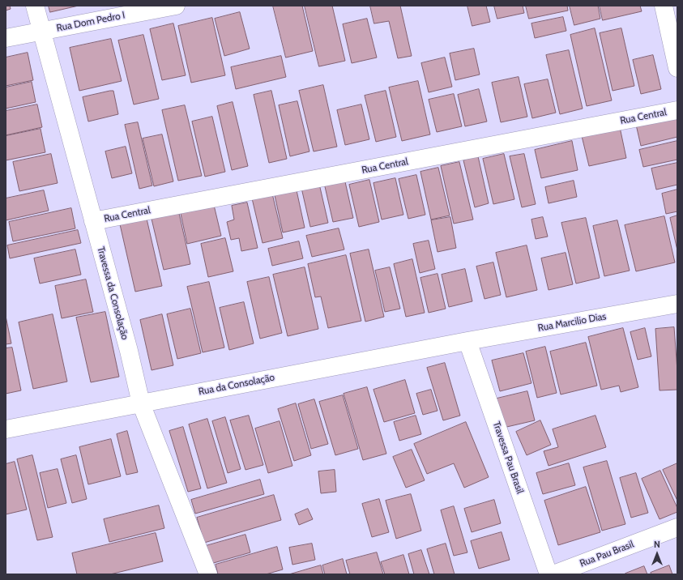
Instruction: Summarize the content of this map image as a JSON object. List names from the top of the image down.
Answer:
{
  "streets": {
    "street": [
      "Rua Dom Pedro I",
      "Rua Central",
      "Travessa da Consolação",
      "Rua Marcilio Dias",
      "Rua da Consolação",
      "Travessa Pau Brasil",
      "Rua Pau Brasil"
    ]
  },
  "crossings": [
    ["Rua Dom Pedro I", "Travessa da Consolação"],
    ["Rua Central", "Travessa da Consolação"],
    ["Travessa da Consolação", "Rua da Consolação"],
    ["Rua Marcilio Dias", "Rua da Consolação"],
    ["Rua Marcilio Dias", "Travessa Pau Brasil"],
    ["Rua da Consolação", "Travessa Pau Brasil"]
  ],
  "north": "top"
}
